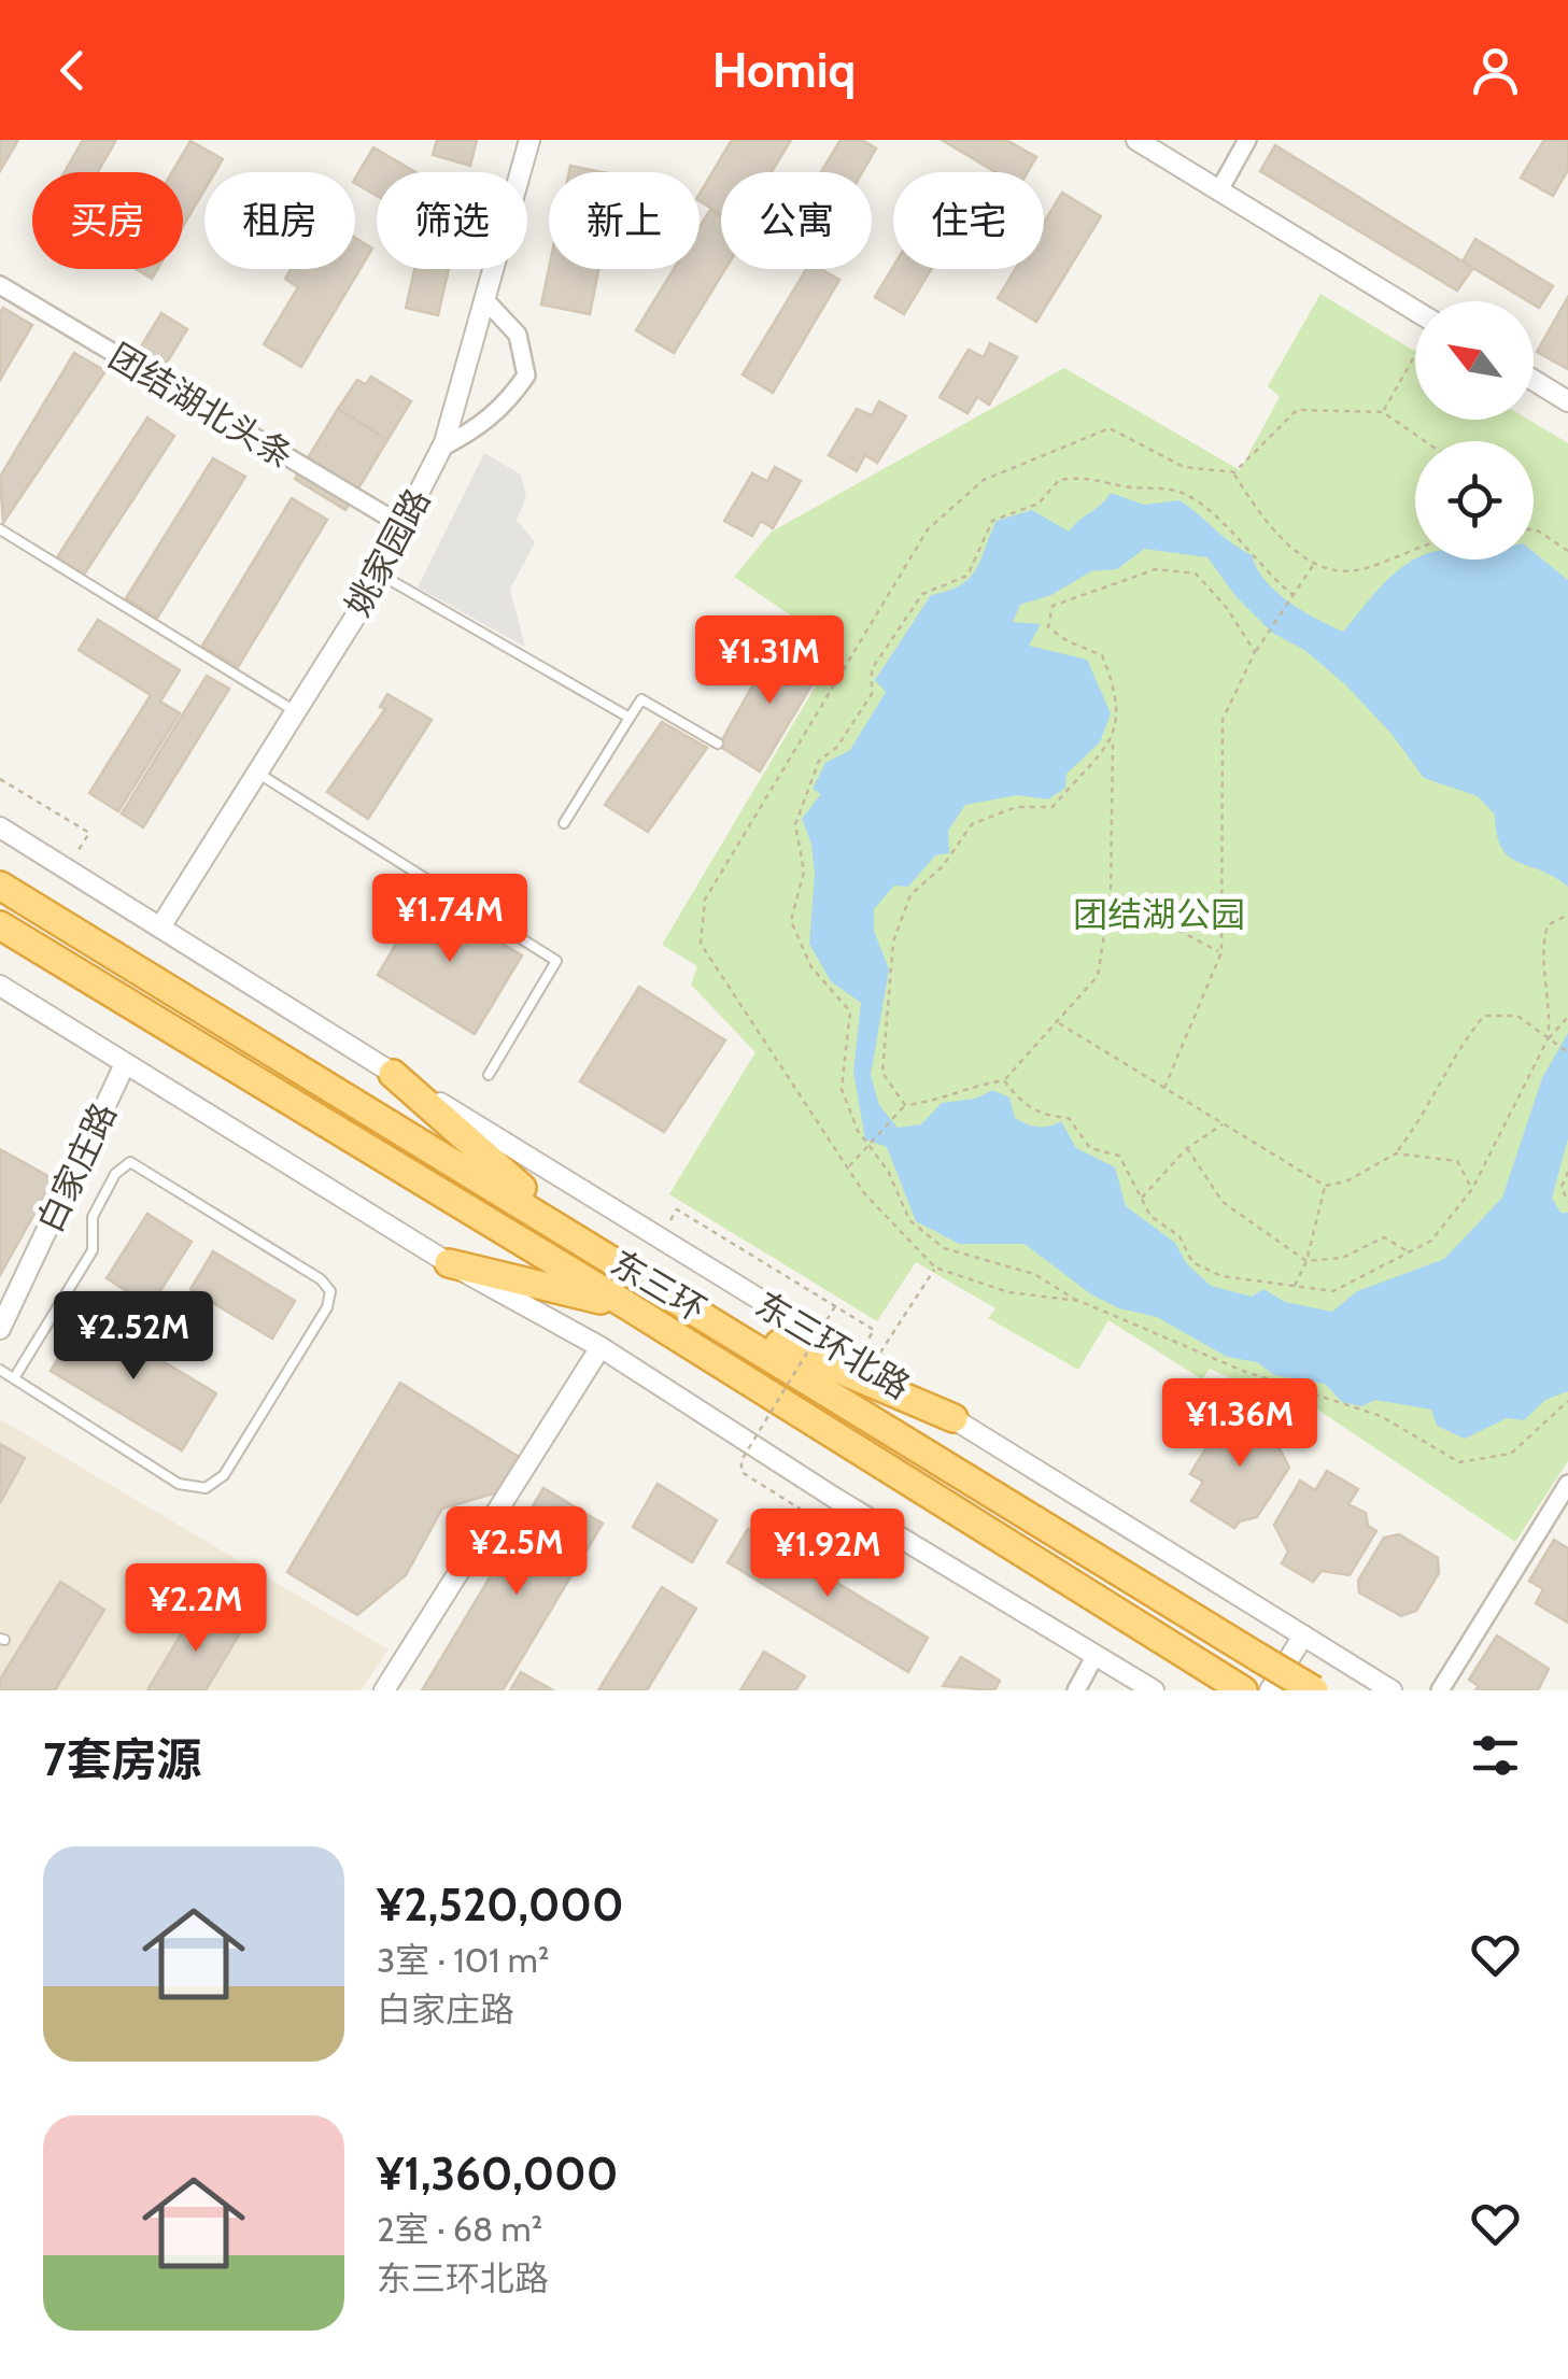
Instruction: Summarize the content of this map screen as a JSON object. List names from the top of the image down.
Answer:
{
  "streets": {
    "highway": ["东三环"],
    "street": [
      "团结湖北头条",
      "姚家园路",
      "白家庄路",
      "东三环北路"
    ]
  },
  "crossings": [
    ["团结湖北头条", "姚家园路"],
    ["姚家园路", "东三环北路"]
  ],
  "parks": ["团结湖公园"],
  "north": "top left",
  "page": {
    "header": "Homiq",
    "chip": [
      "买房",
      "租房",
      "筛选",
      "新上",
      "公寓",
      "住宅"
    ],
    "price": [
      "¥1.31M",
      "¥1.74M",
      "¥2.52M",
      "¥1.36M",
      "¥2.5M",
      "¥1.92M",
      "¥2.2M"
    ],
    "heading": "7套房源",
    "list": [
      {
        "name": "¥2,520,000",
        "note": "3室 · 101 m² · 白家庄路"
      },
      {
        "name": "¥1,360,000",
        "note": "2室 · 68 m² · 东三环北路"
      }
    ]
  }
}
